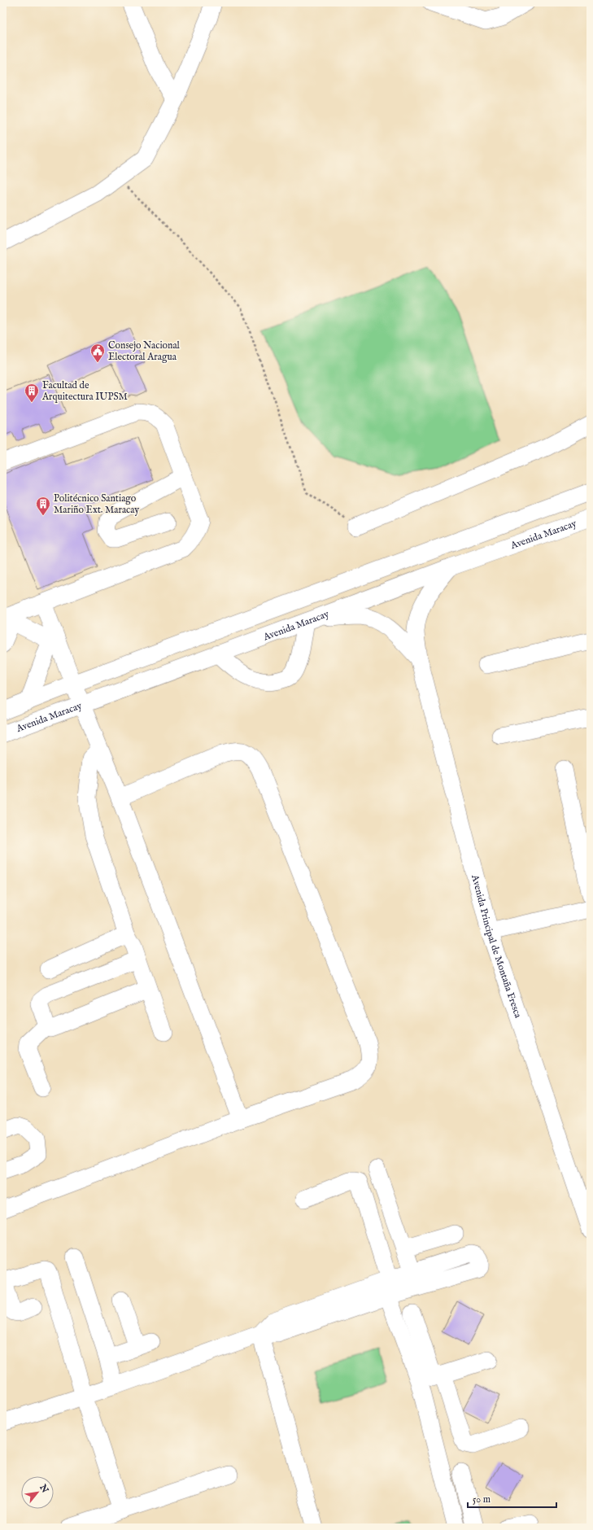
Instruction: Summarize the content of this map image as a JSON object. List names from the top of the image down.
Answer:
{
  "streets": {
    "street": ["Avenida Maracay", "Avenida Principal de Montaña Fresca"]
  },
  "crossings": [
    ["Avenida Maracay", "Avenida Principal de Montaña Fresca"]
  ],
  "places": {
    "public building": ["Consejo Nacional Electoral Aragua"],
    "building": ["Facultad de Arquitectura IUPSM", "Politécnico Santiago Mariño Ext. Maracay"]
  },
  "scale_bar": "50 m",
  "north": "top right"
}
